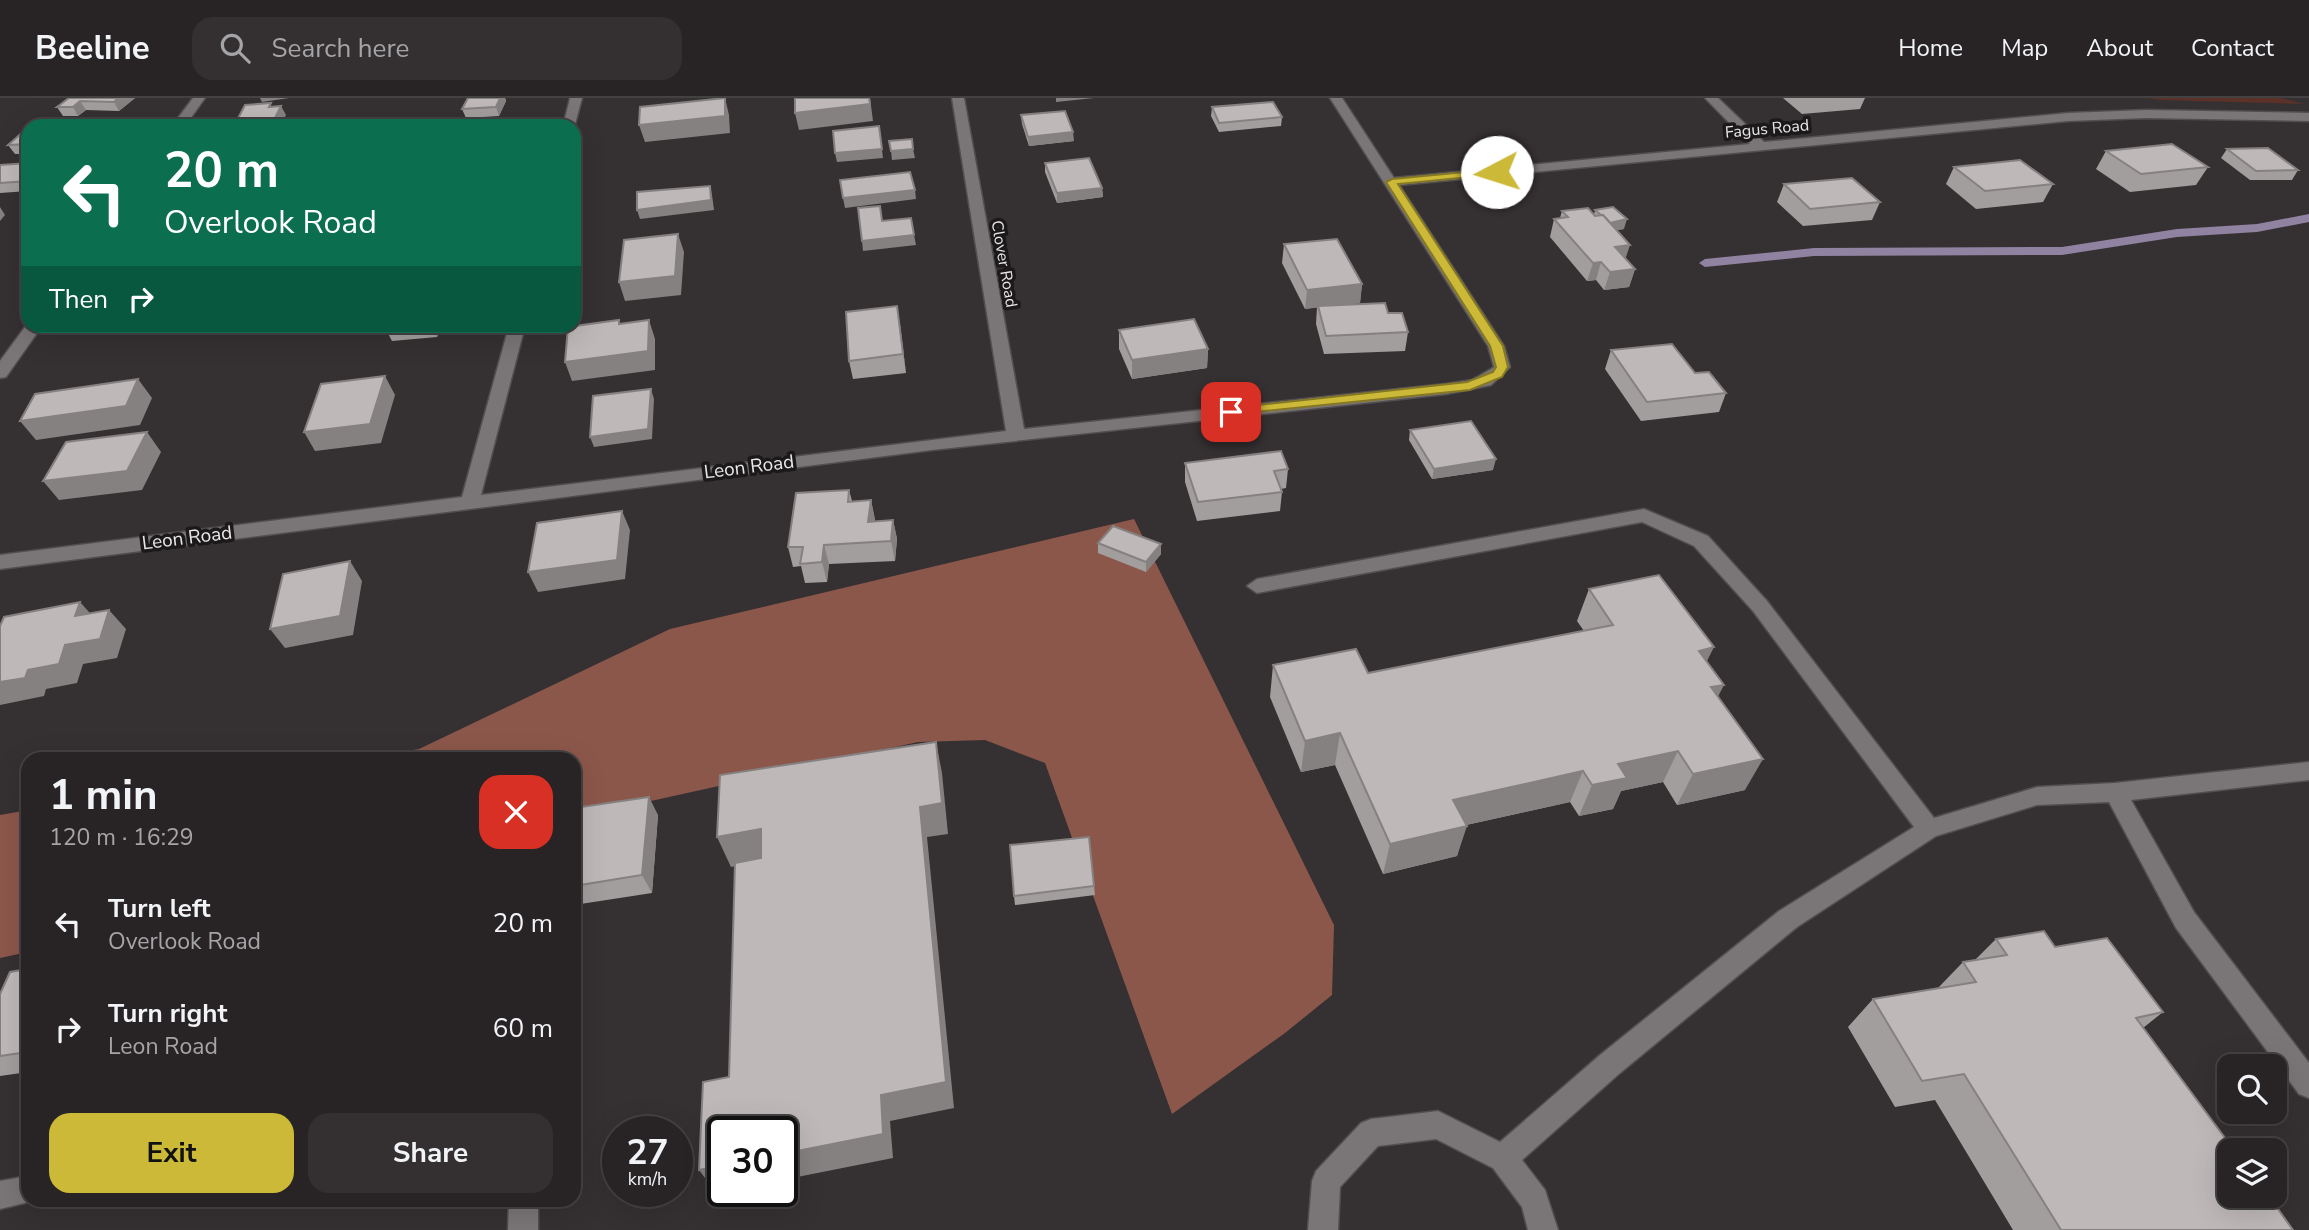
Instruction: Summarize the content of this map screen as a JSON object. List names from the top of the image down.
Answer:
{
  "streets": {
    "street": ["Fagus Road", "Clover Road", "Leon Road"]
  },
  "crossings": [
    ["Fagus Road", "Leon Road"],
    ["Clover Road", "Leon Road"]
  ],
  "page": {
    "header": "Beeline",
    "search": "Search here",
    "nav": [
      "Home",
      "Map",
      "About",
      "Contact"
    ],
    "turn": ["20 m", "Overlook Road"],
    "then": "Then",
    "heading": ["1 min", "120 m · 16:29"],
    "list": [
      {
        "name": "Turn left",
        "note": "Overlook Road",
        "value": "20 m"
      },
      {
        "name": "Turn right",
        "note": "Leon Road",
        "value": "60 m"
      }
    ],
    "buttons": ["Exit", "Share"],
    "speed": "27 km/h",
    "limit": "30"
  }
}
